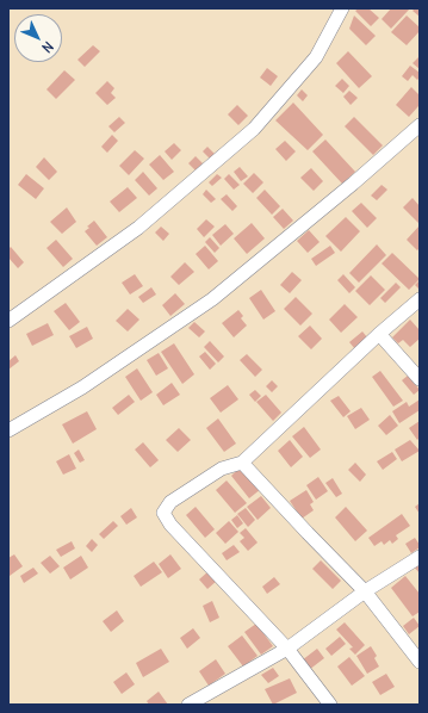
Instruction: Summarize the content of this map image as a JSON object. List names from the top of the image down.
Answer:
{
  "north": "bottom right"
}
